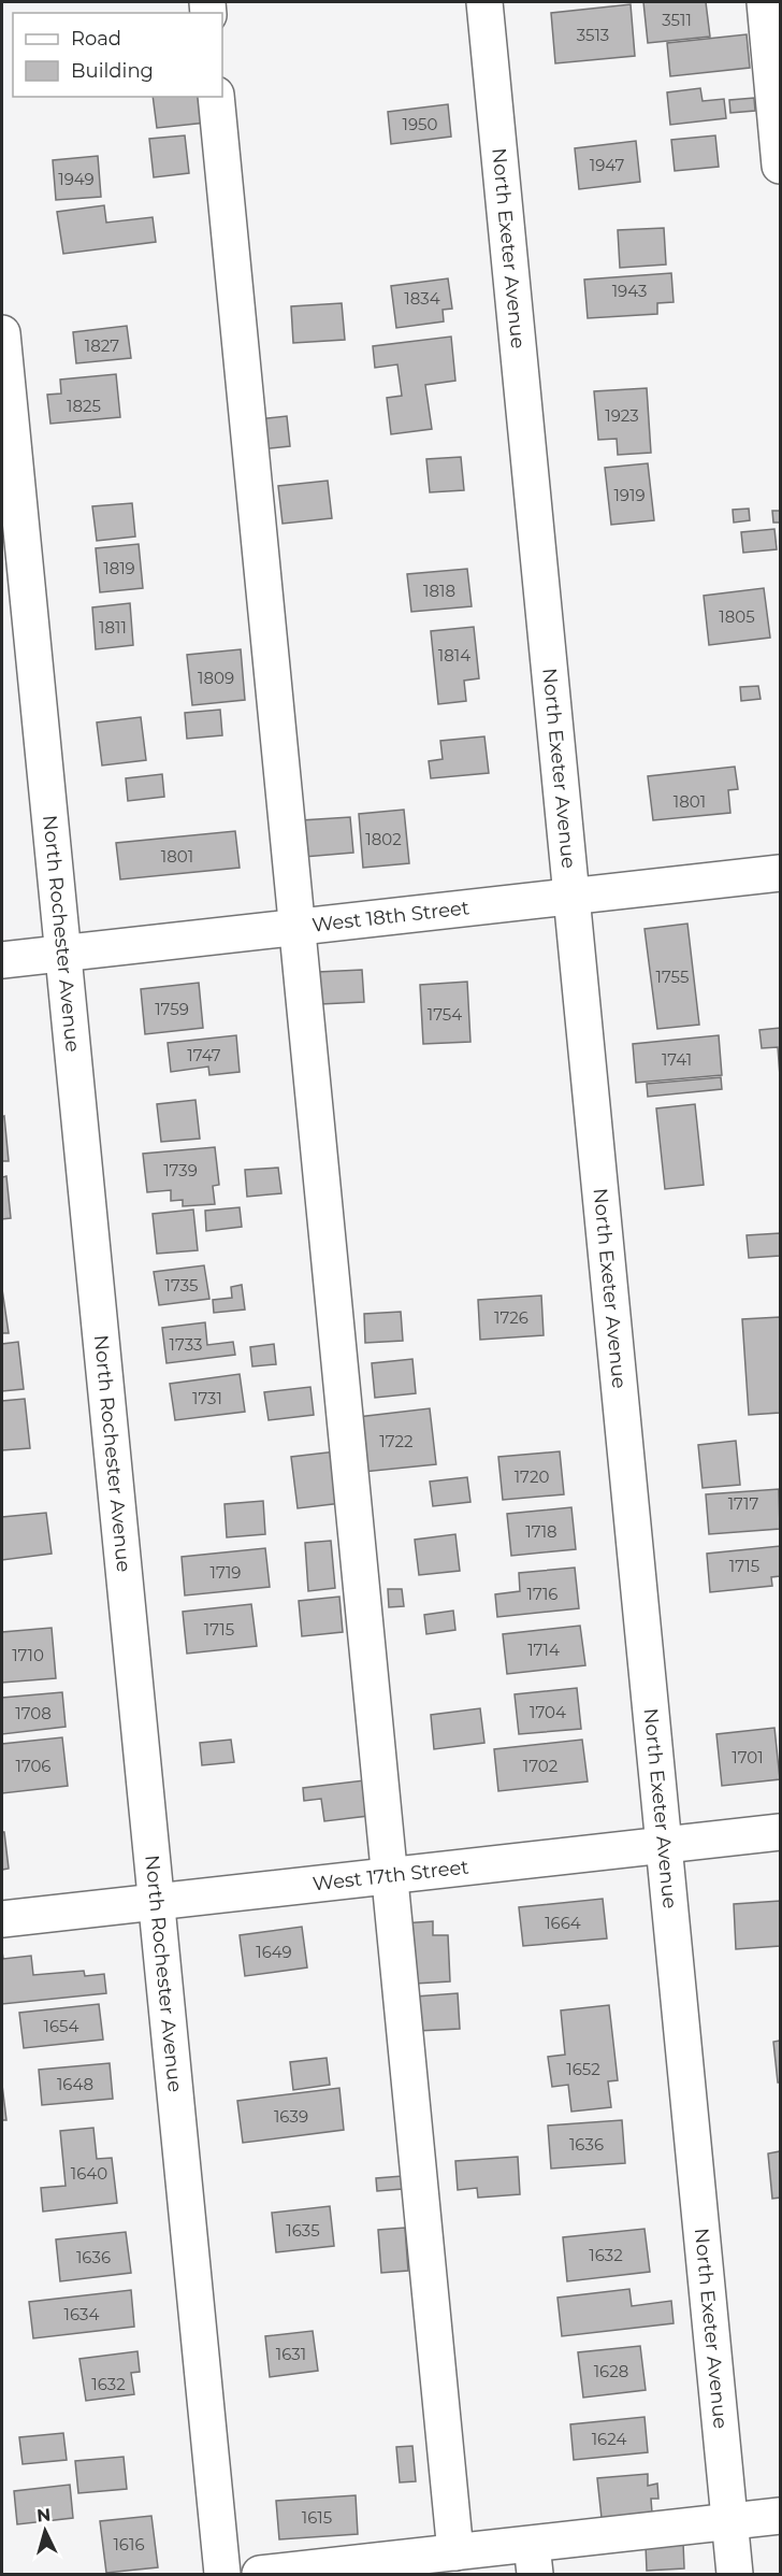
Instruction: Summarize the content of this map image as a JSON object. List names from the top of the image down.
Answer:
{
  "streets": {
    "street": [
      "North Exeter Avenue",
      "West 18th Street",
      "North Rochester Avenue",
      "West 17th Street"
    ]
  },
  "crossings": [
    ["North Exeter Avenue", "West 18th Street"],
    ["North Exeter Avenue", "West 17th Street"],
    ["West 18th Street", "North Rochester Avenue"],
    ["North Rochester Avenue", "West 17th Street"]
  ],
  "house_numbers": [
    "3511",
    "3513",
    "1950",
    "1947",
    "1949",
    "1943",
    "1834",
    "1827",
    "1825",
    "1923",
    "1919",
    "1819",
    "1818",
    "1805",
    "1811",
    "1814",
    "1809",
    "1801",
    "1802",
    "1801",
    "1755",
    "1759",
    "1754",
    "1747",
    "1741",
    "1739",
    "1735",
    "1726",
    "1733",
    "1731",
    "1722",
    "1720",
    "1717",
    "1718",
    "1715",
    "1719",
    "1716",
    "1715",
    "1714",
    "1710",
    "1704",
    "1708",
    "1701",
    "1706",
    "1702",
    "1664",
    "1649",
    "1654",
    "1652",
    "1648",
    "1639",
    "1636",
    "1640",
    "1635",
    "1632",
    "1636",
    "1634",
    "1631",
    "1628",
    "1632",
    "1624",
    "1615",
    "1616"
  ],
  "legend": ["Road", "Building"],
  "north": "top"
}
